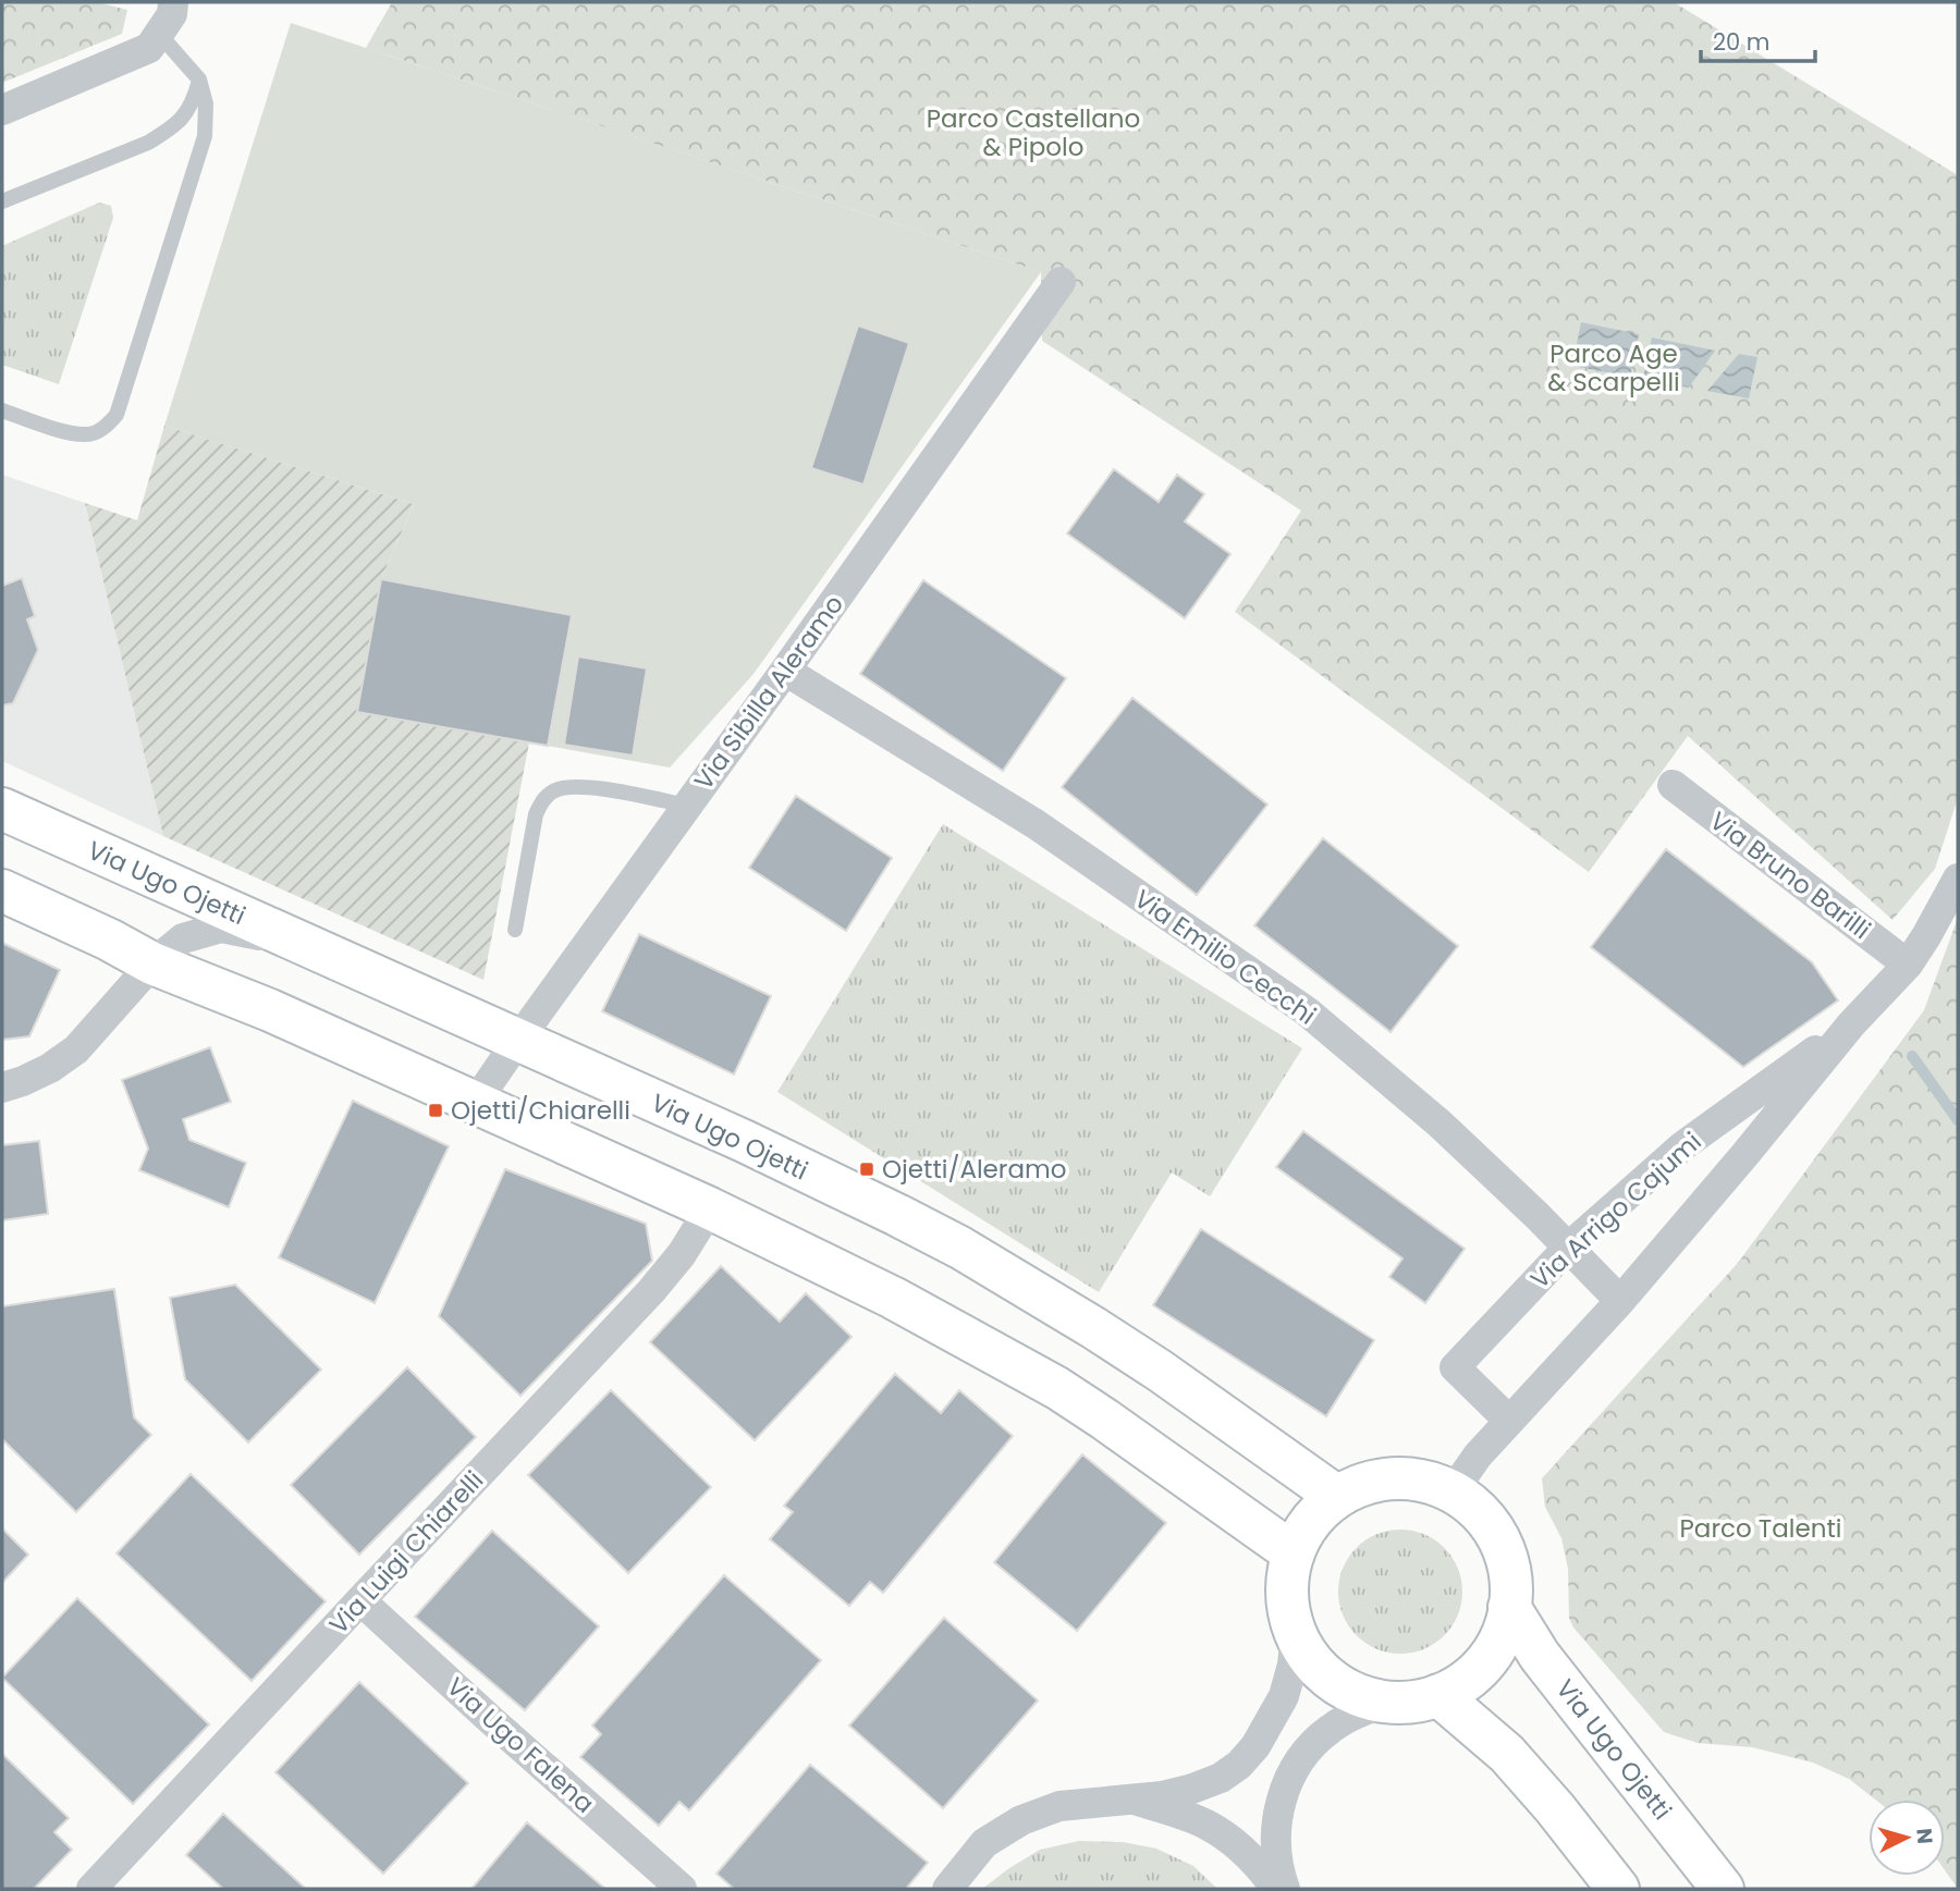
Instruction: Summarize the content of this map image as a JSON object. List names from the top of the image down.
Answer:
{
  "streets": {
    "main road": ["Via Ugo Ojetti"],
    "street": [
      "Via Sibilla Aleramo",
      "Via Bruno Barilli",
      "Via Emilio Cecchi",
      "Via Arrigo Cajumi",
      "Via Luigi Chiarelli",
      "Via Ugo Falena"
    ]
  },
  "crossings": [
    ["Via Sibilla Aleramo", "Via Ugo Ojetti"],
    ["Via Sibilla Aleramo", "Via Emilio Cecchi"],
    ["Via Bruno Barilli", "Via Arrigo Cajumi"],
    ["Via Ugo Ojetti", "Via Arrigo Cajumi"],
    ["Via Emilio Cecchi", "Via Arrigo Cajumi"],
    ["Via Luigi Chiarelli", "Via Ugo Falena"]
  ],
  "parks": ["Parco Castellano & Pipolo", "Parco Age & Scarpelli", "Parco Talenti"],
  "places": {
    "transit": ["Ojetti/Chiarelli", "Ojetti/Aleramo"]
  },
  "scale_bar": "20 m",
  "north": "right"
}
